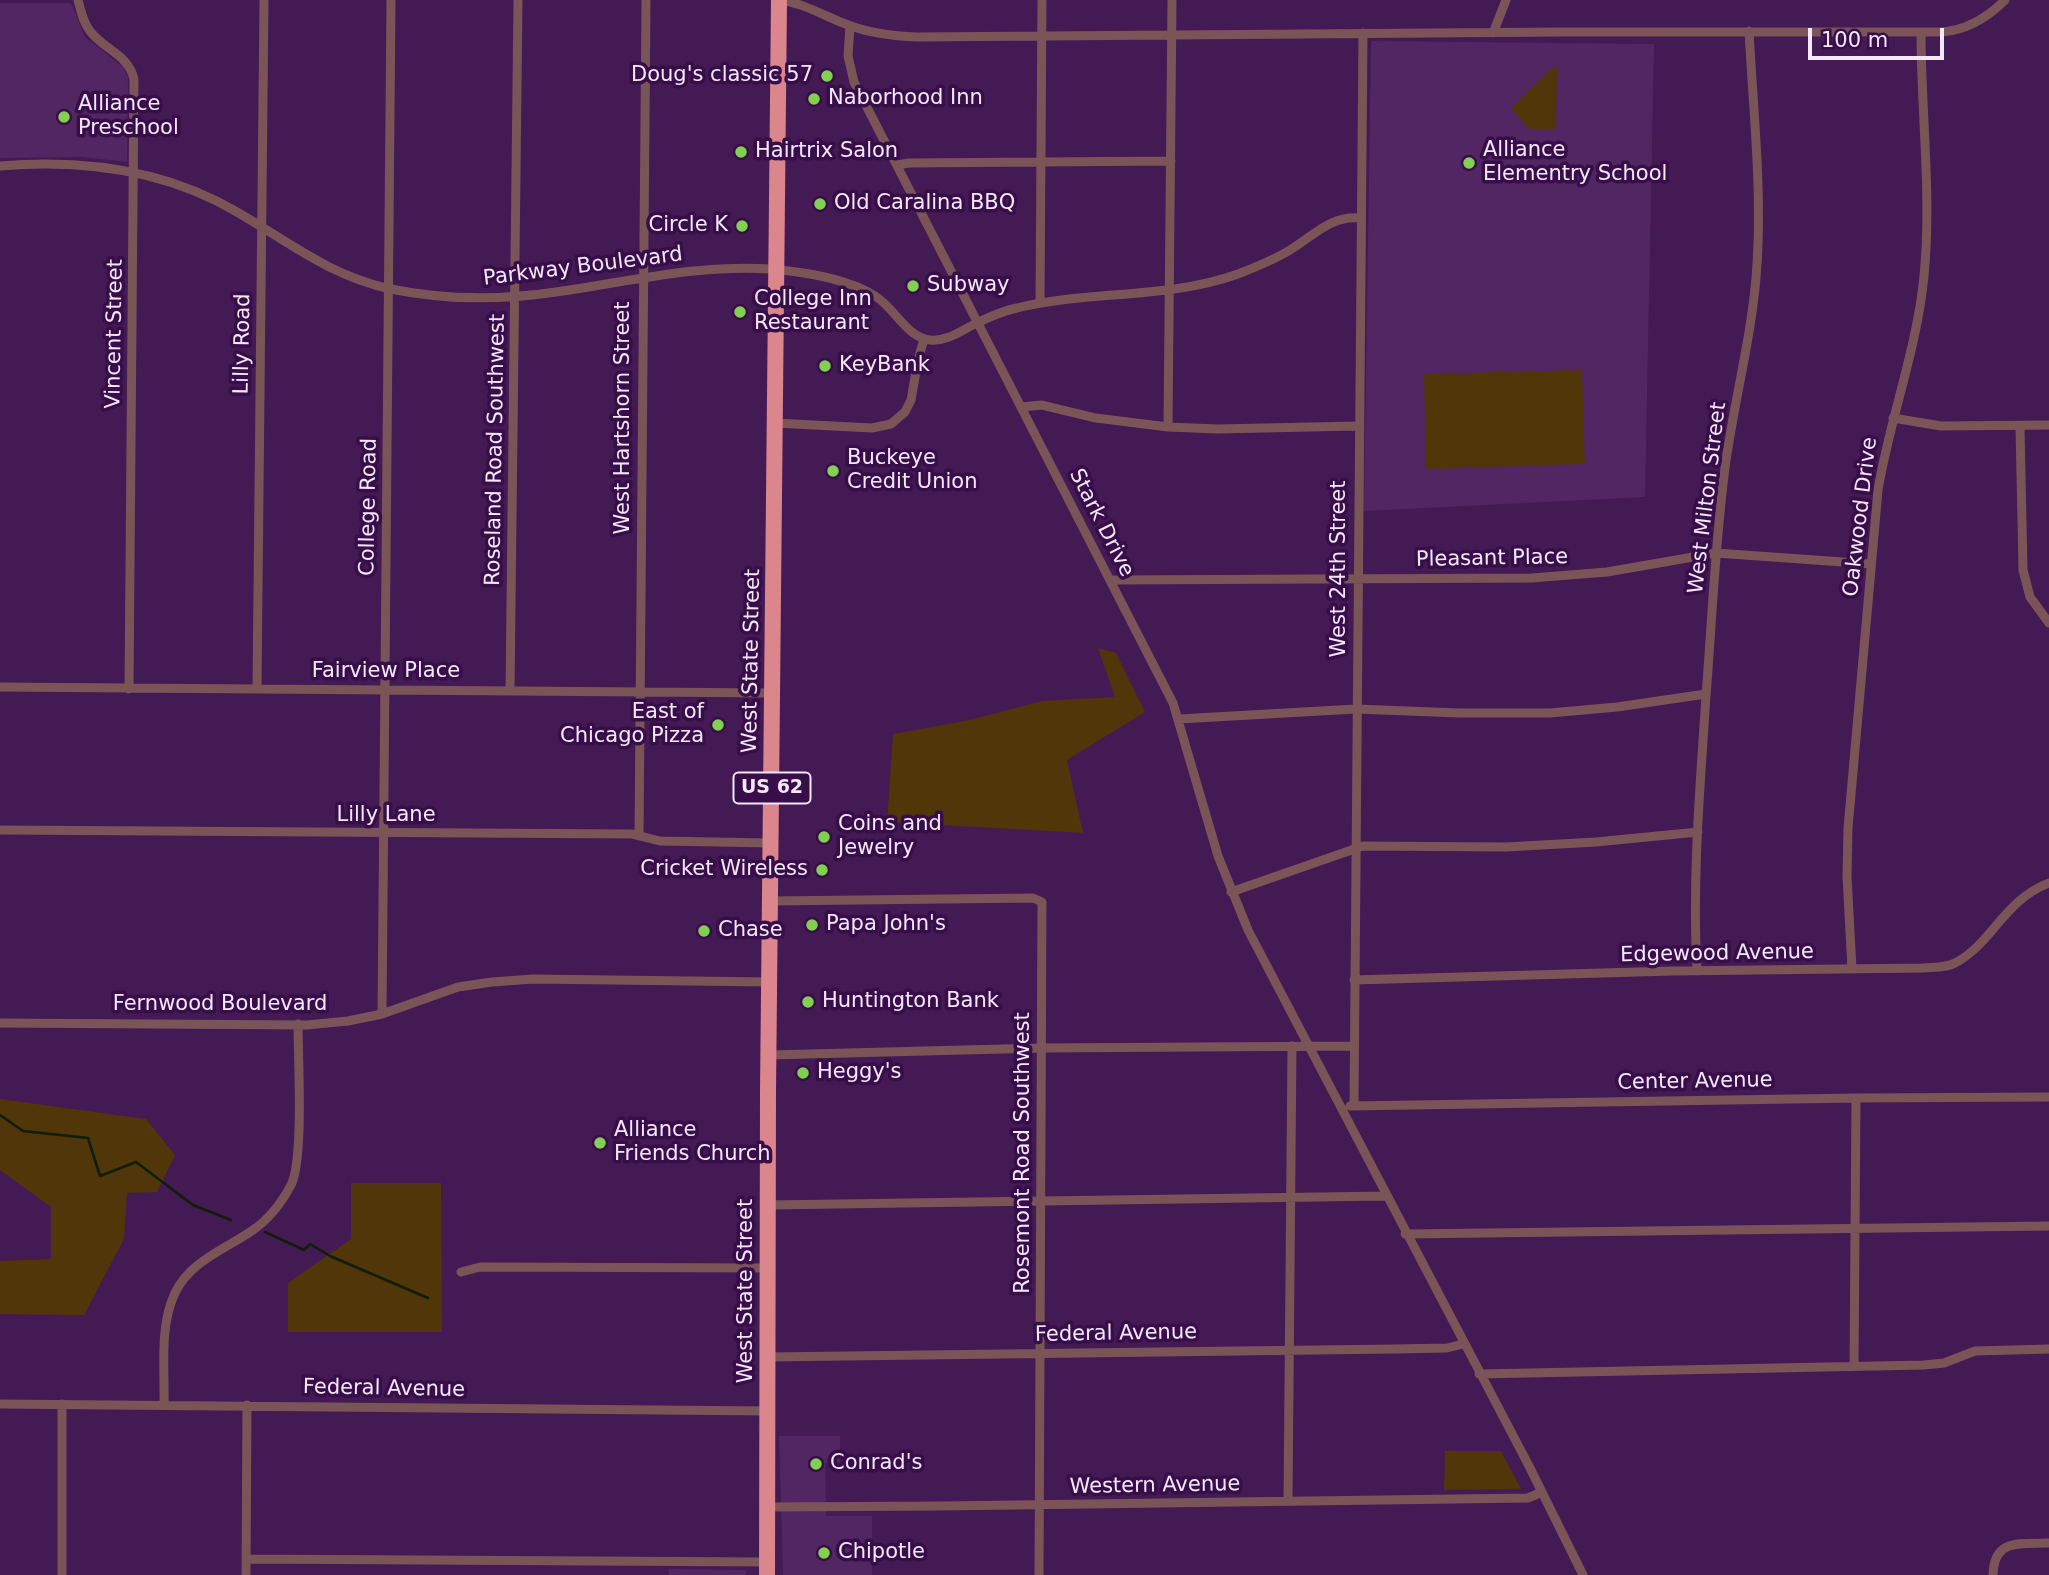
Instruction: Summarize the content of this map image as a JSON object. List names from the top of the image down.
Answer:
{
  "streets": {
    "highway": ["West State Street", "US 62"],
    "street": [
      "Parkway Boulevard",
      "Vincent Street",
      "Lilly Road",
      "West Hartshorn Street",
      "Roseland Road Southwest",
      "West Milton Street",
      "College Road",
      "Oakwood Drive",
      "Stark Drive",
      "Pleasant Place",
      "West 24th Street",
      "Fairview Place",
      "Lilly Lane",
      "Edgewood Avenue",
      "Fernwood Boulevard",
      "Center Avenue",
      "Rosemont Road Southwest",
      "Federal Avenue",
      "Western Avenue"
    ]
  },
  "crossings": [
    ["Parkway Boulevard", "Vincent Street"],
    ["Parkway Boulevard", "Lilly Road"],
    ["Parkway Boulevard", "West Hartshorn Street"],
    ["Parkway Boulevard", "Roseland Road Southwest"],
    ["Parkway Boulevard", "College Road"],
    ["Parkway Boulevard", "West State Street"],
    ["Vincent Street", "Fairview Place"],
    ["Lilly Road", "Fairview Place"],
    ["West Hartshorn Street", "Fairview Place"],
    ["West Hartshorn Street", "Lilly Lane"],
    ["Roseland Road Southwest", "Fairview Place"],
    ["West Milton Street", "Pleasant Place"],
    ["West Milton Street", "Edgewood Avenue"],
    ["College Road", "Fairview Place"],
    ["College Road", "Lilly Lane"],
    ["College Road", "Fernwood Boulevard"],
    ["Oakwood Drive", "Pleasant Place"],
    ["Oakwood Drive", "Edgewood Avenue"],
    ["Stark Drive", "Pleasant Place"],
    ["Stark Drive", "Center Avenue"],
    ["Stark Drive", "Federal Avenue"],
    ["Stark Drive", "Western Avenue"],
    ["Pleasant Place", "West 24th Street"],
    ["West 24th Street", "Edgewood Avenue"],
    ["West 24th Street", "Center Avenue"],
    ["West State Street", "Fairview Place"],
    ["West State Street", "Lilly Lane"],
    ["West State Street", "Fernwood Boulevard"],
    ["West State Street", "Rosemont Road Southwest"],
    ["West State Street", "Federal Avenue"],
    ["West State Street", "Western Avenue"],
    ["Rosemont Road Southwest", "Federal Avenue"],
    ["Rosemont Road Southwest", "Western Avenue"]
  ],
  "places": [
    "Doug's classic 57",
    "Naborhood Inn",
    "Alliance Preschool",
    "Hairtrix Salon",
    "Alliance Elementry School",
    "Old Caralina BBQ",
    "Circle K",
    "Subway",
    "College Inn Restaurant",
    "KeyBank",
    "Buckeye Credit Union",
    "East of Chicago Pizza",
    "Coins and Jewelry",
    "Cricket Wireless",
    "Papa John's",
    "Chase",
    "Huntington Bank",
    "Heggy's",
    "Alliance Friends Church",
    "Conrad's",
    "Chipotle"
  ],
  "scale_bar": "100 m"
}
